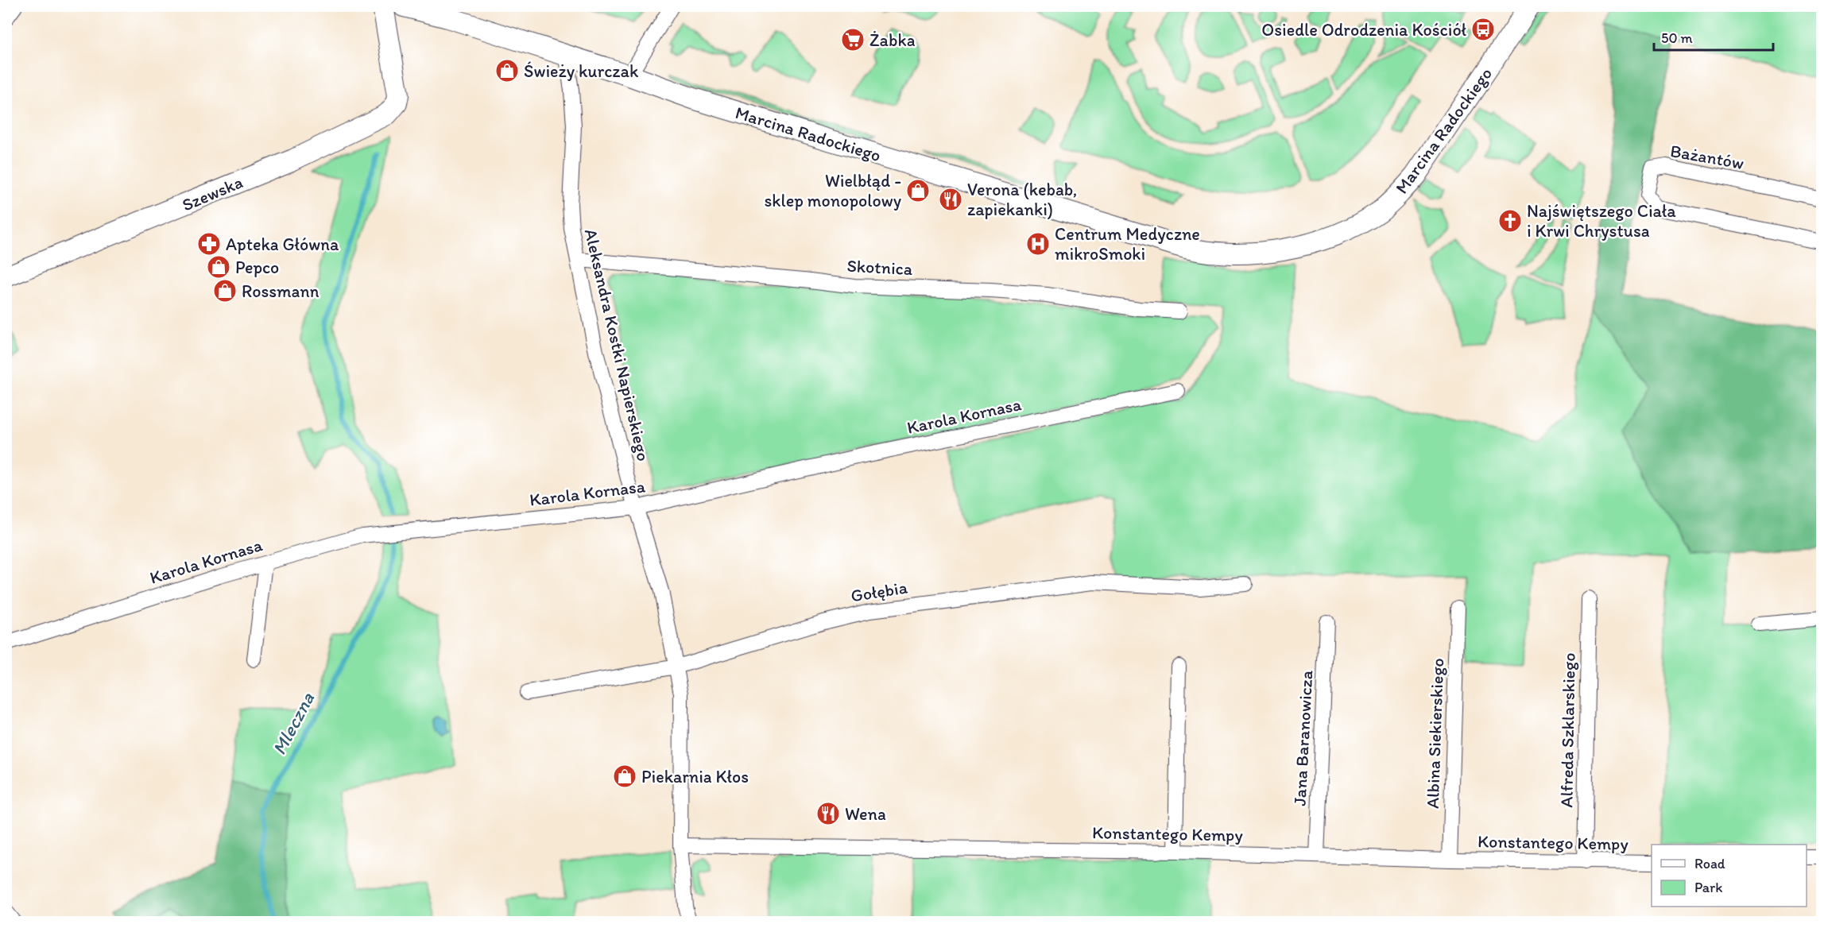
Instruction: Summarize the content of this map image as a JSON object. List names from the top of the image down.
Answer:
{
  "streets": {
    "street": [
      "Marcina Radockiego",
      "Bażantów",
      "Szewska",
      "Skotnica",
      "Aleksandra Kostki Napierskiego",
      "Karola Kornasa",
      "Gołębia",
      "Alfreda Szklarskiego",
      "Albina Siekierskiego",
      "Jana Baranowicza",
      "Konstantego Kempy"
    ]
  },
  "crossings": [
    ["Marcina Radockiego", "Aleksandra Kostki Napierskiego"],
    ["Skotnica", "Aleksandra Kostki Napierskiego"],
    ["Aleksandra Kostki Napierskiego", "Karola Kornasa"],
    ["Aleksandra Kostki Napierskiego", "Gołębia"],
    ["Aleksandra Kostki Napierskiego", "Konstantego Kempy"],
    ["Alfreda Szklarskiego", "Konstantego Kempy"],
    ["Albina Siekierskiego", "Konstantego Kempy"],
    ["Jana Baranowicza", "Konstantego Kempy"]
  ],
  "water": ["Mleczna"],
  "places": {
    "bus stop": ["Osiedle Odrodzenia Kościół"],
    "supermarket": ["Żabka"],
    "shop": [
      "Świeży kurczak",
      "Wielbłąd - sklep monopolowy",
      "Pepco",
      "Rossmann",
      "Piekarnia Kłos"
    ],
    "restaurant": ["Verona (kebab, zapiekanki)", "Wena"],
    "church": ["Najświętszego Ciała i Krwi Chrystusa"],
    "pharmacy": ["Apteka Główna"],
    "hospital": ["Centrum Medyczne mikroSmoki"]
  },
  "legend": ["Road", "Park"],
  "scale_bar": "50 m"
}
